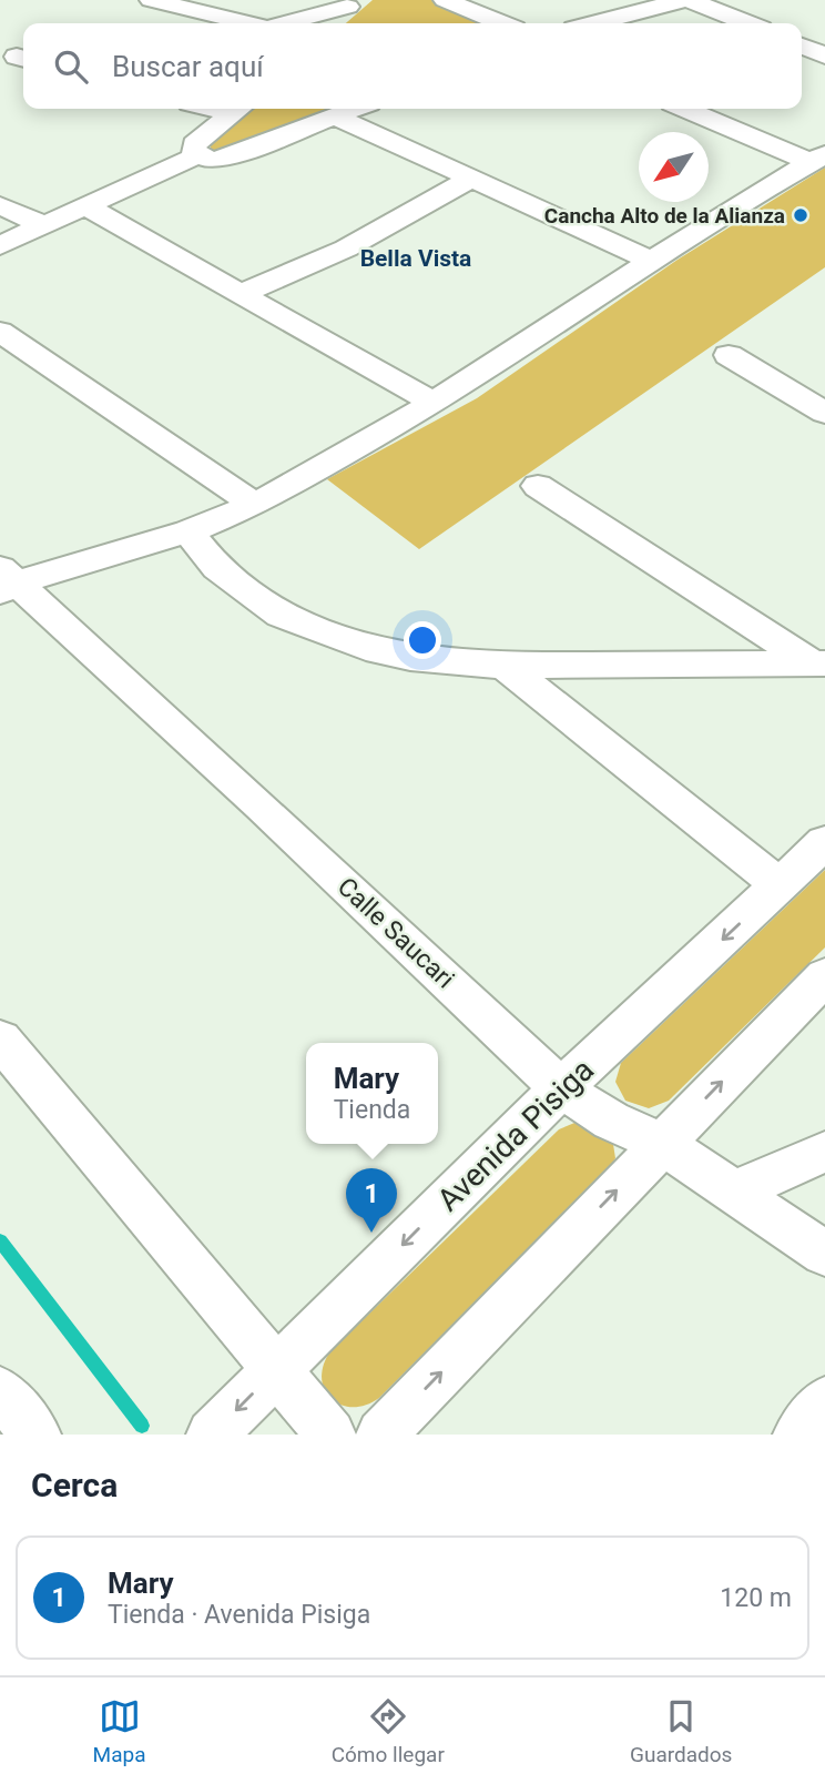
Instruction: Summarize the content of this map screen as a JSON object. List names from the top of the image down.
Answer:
{
  "streets": {
    "street": ["Calle Saucari", "Avenida Pisiga"]
  },
  "crossings": [
    ["Calle Saucari", "Avenida Pisiga"]
  ],
  "districts": ["Bella Vista"],
  "places": ["Cancha Alto de la Alianza"],
  "north": "bottom left",
  "page": {
    "search": "Buscar aquí",
    "popup": ["Mary", "Tienda"],
    "pins": "1",
    "heading": "Cerca",
    "list": [
      {
        "mark": "1",
        "name": "Mary",
        "note": "Tienda · Avenida Pisiga",
        "value": "120 m"
      }
    ],
    "nav": ["Mapa", "Cómo llegar", "Guardados"]
  }
}
